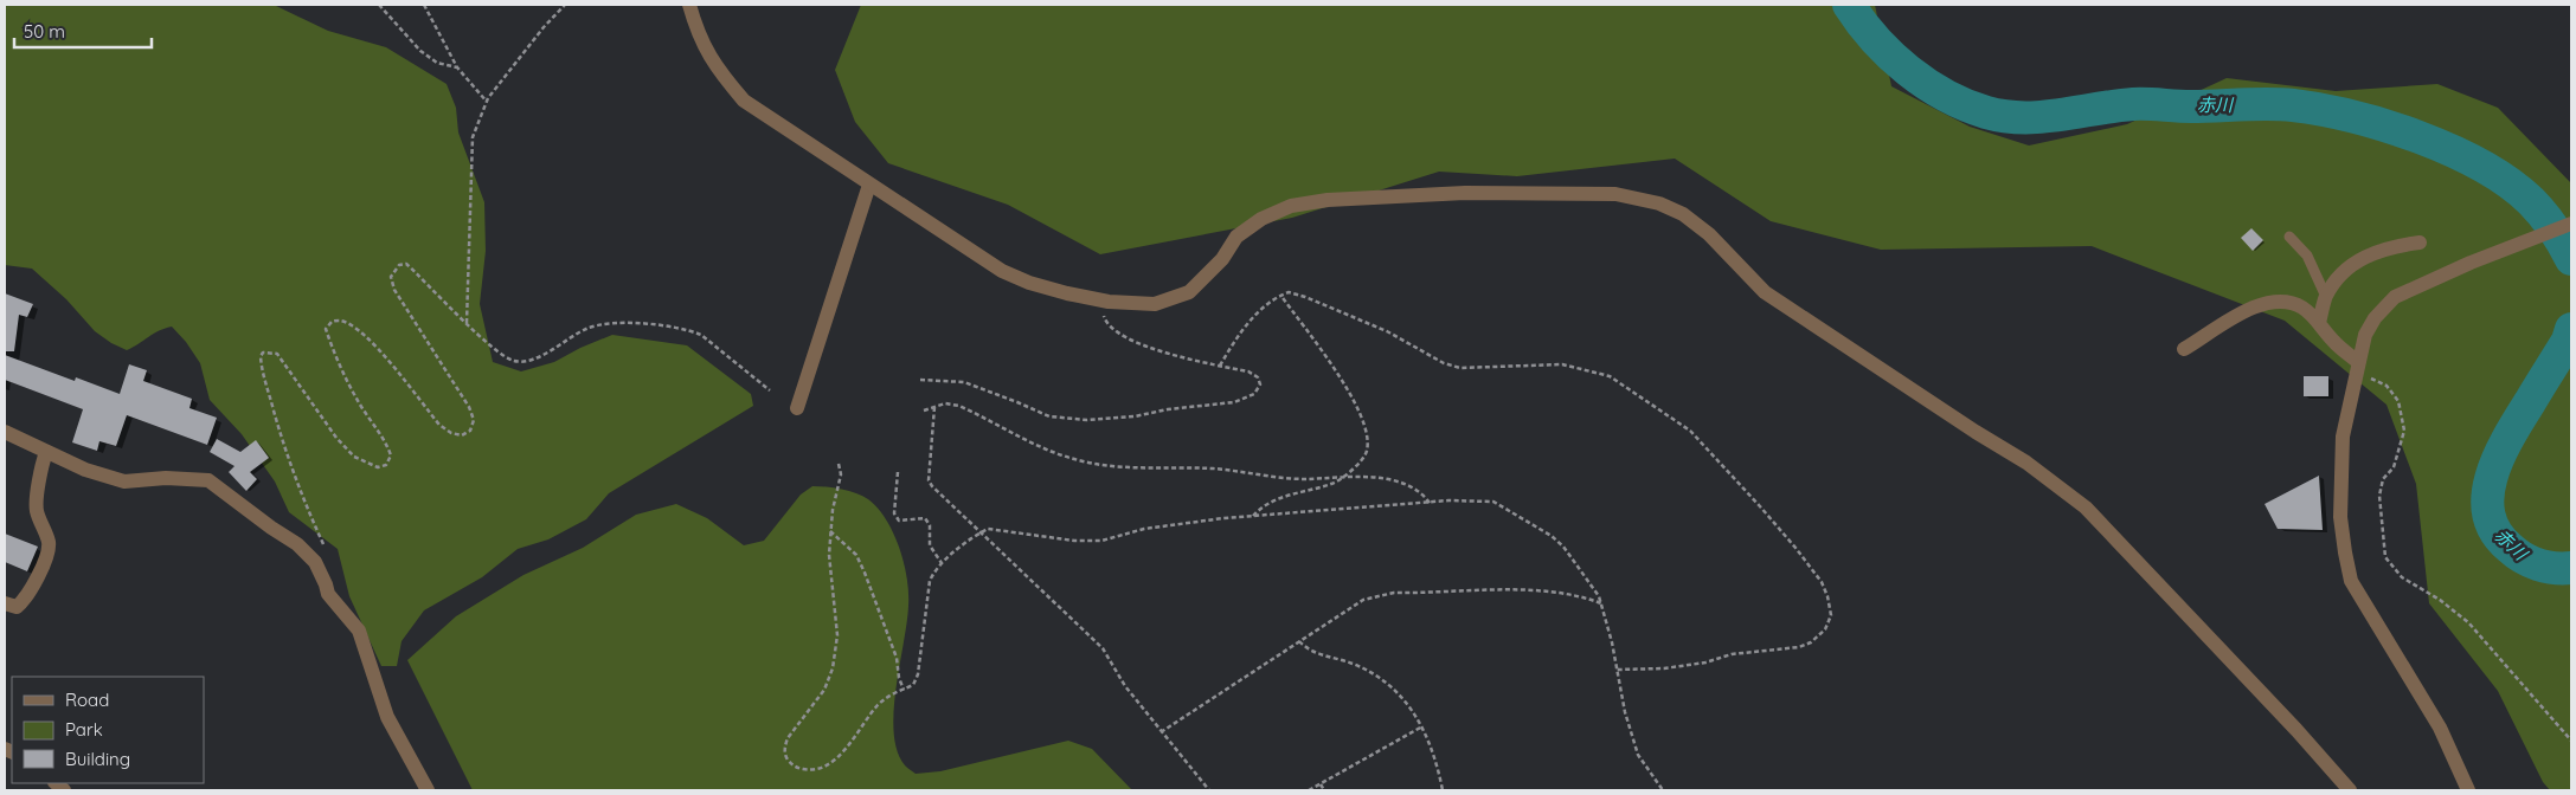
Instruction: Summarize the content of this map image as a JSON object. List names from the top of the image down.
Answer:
{
  "water": ["赤川"],
  "legend": ["Road", "Park", "Building"],
  "scale_bar": "50 m"
}
